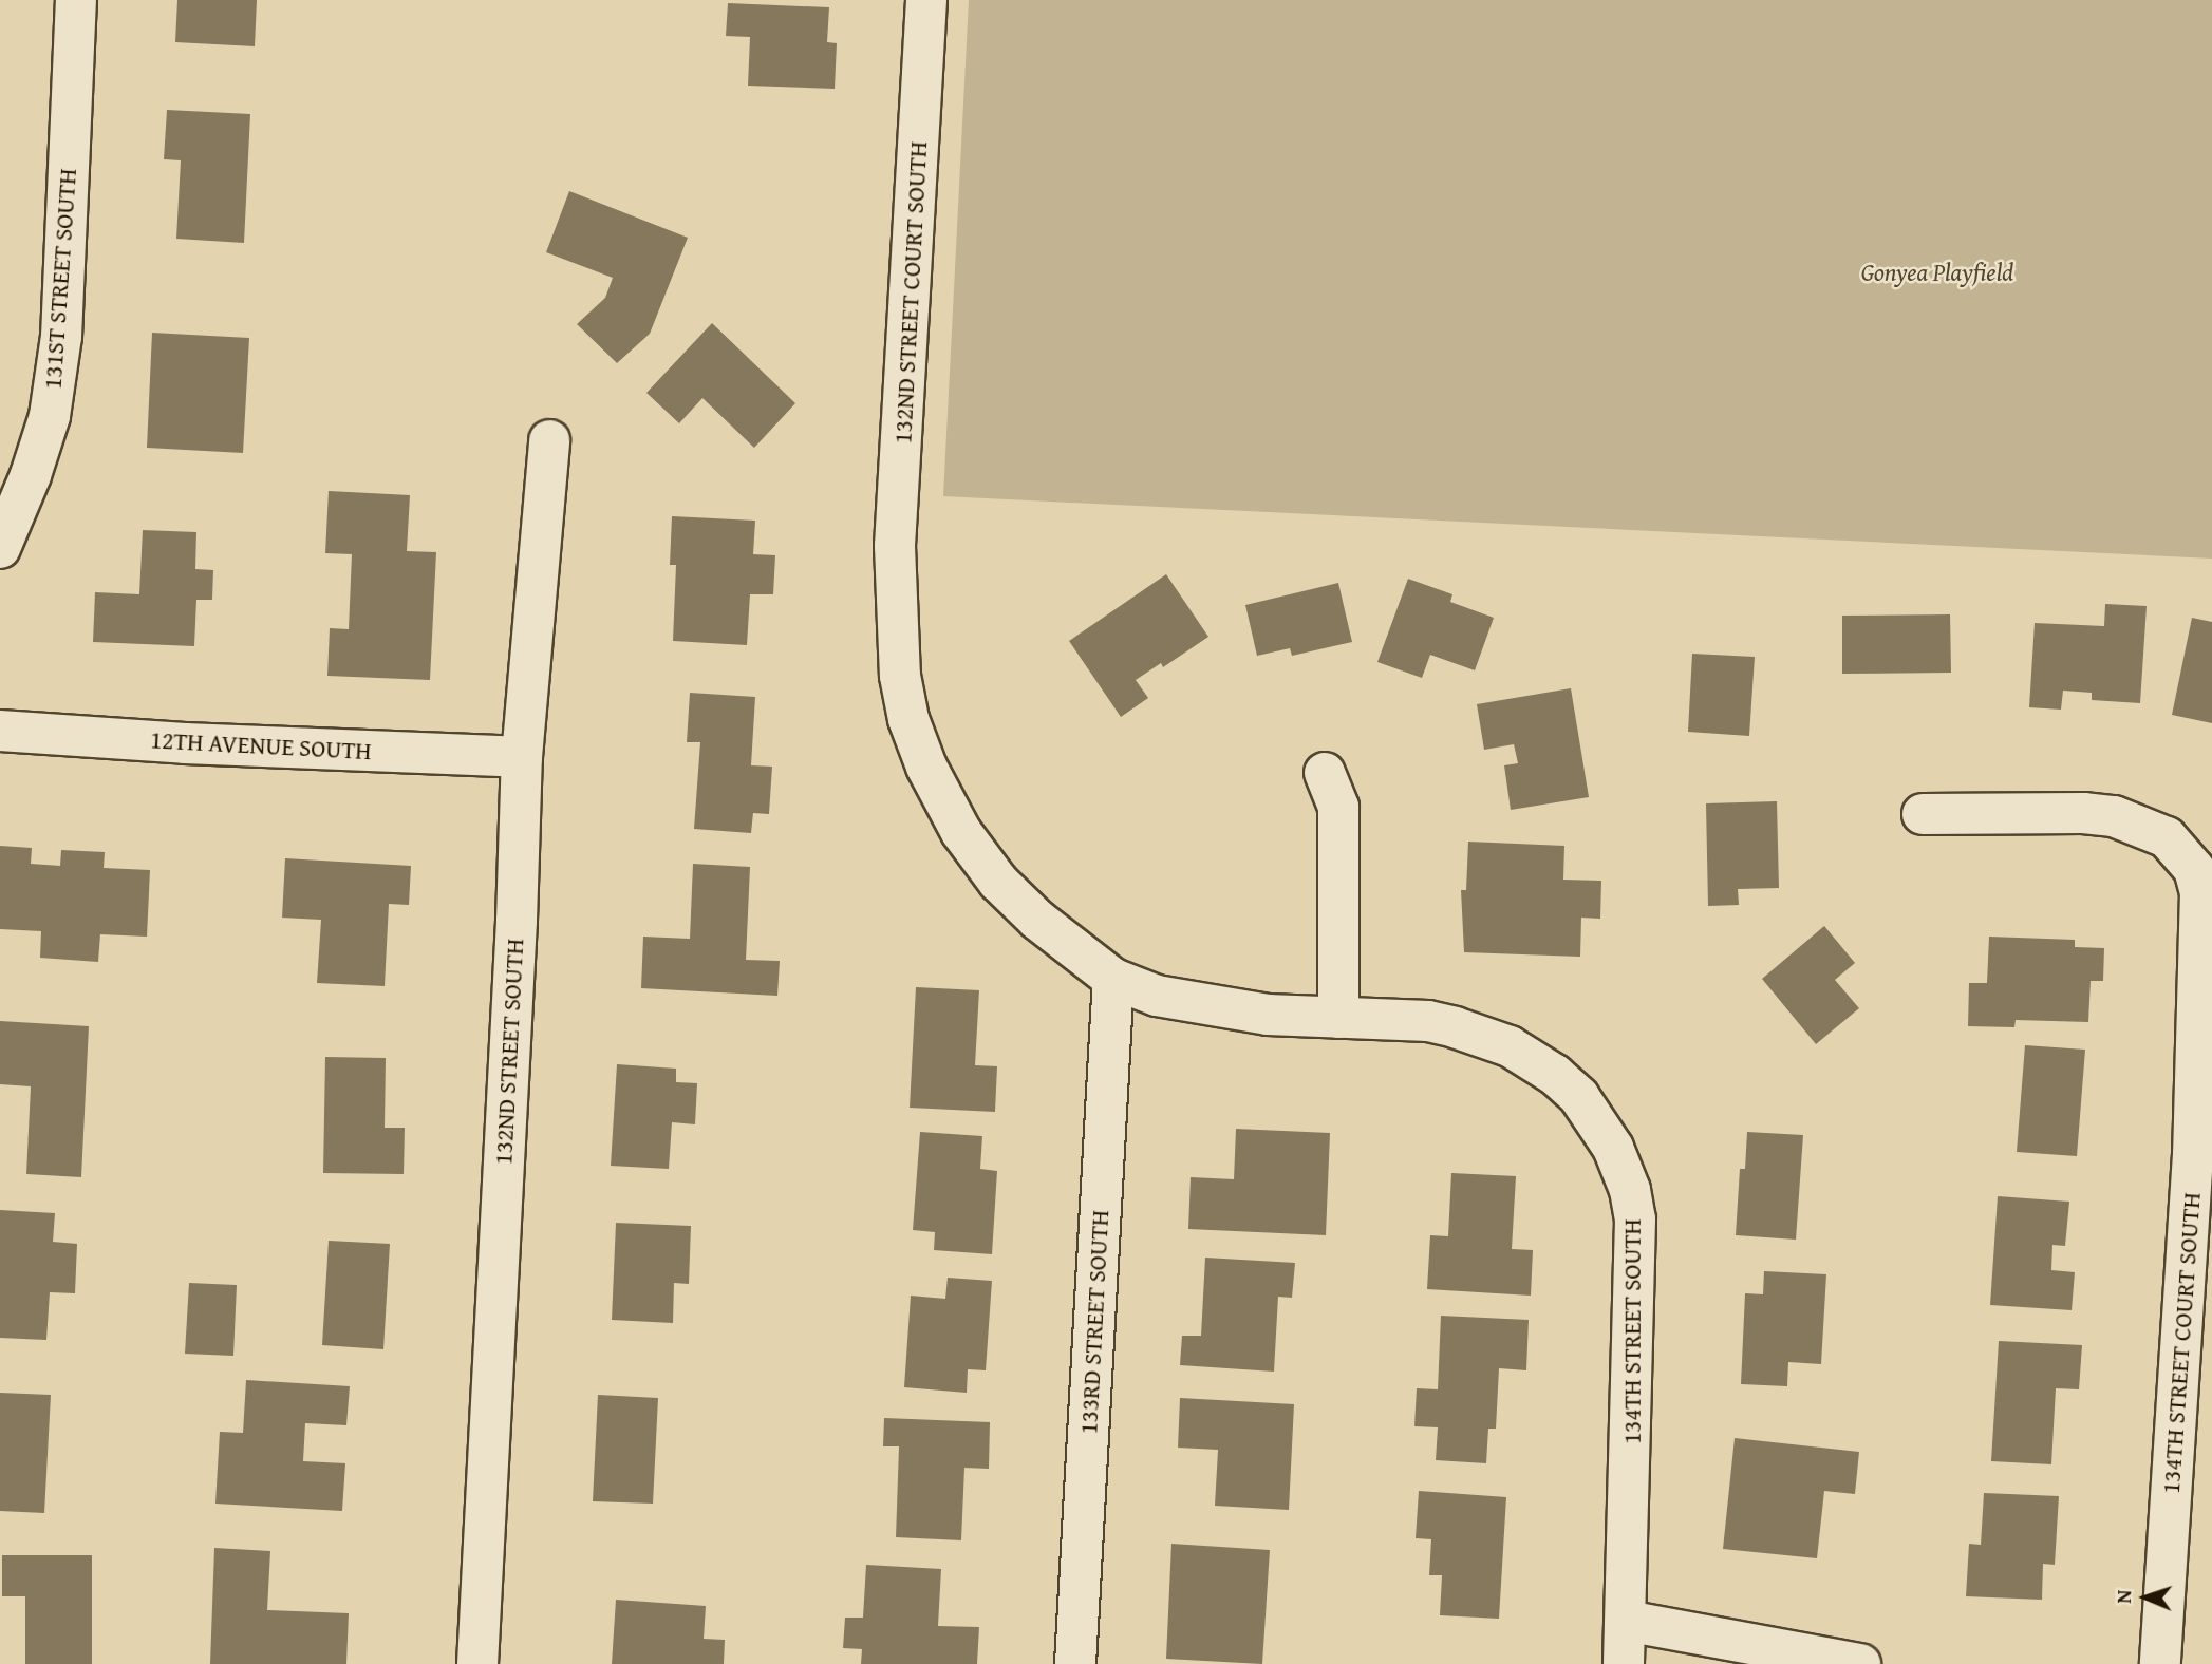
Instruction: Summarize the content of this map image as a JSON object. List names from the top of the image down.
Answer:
{
  "streets": {
    "street": [
      "131ST STREET SOUTH",
      "132ND STREET COURT SOUTH",
      "12TH AVENUE SOUTH",
      "132ND STREET SOUTH",
      "133RD STREET SOUTH",
      "134TH STREET SOUTH",
      "134TH STREET COURT SOUTH"
    ]
  },
  "crossings": [
    ["132ND STREET COURT SOUTH", "133RD STREET SOUTH"],
    ["12TH AVENUE SOUTH", "132ND STREET SOUTH"]
  ],
  "parks": ["Gonyea Playfield"],
  "north": "left"
}
